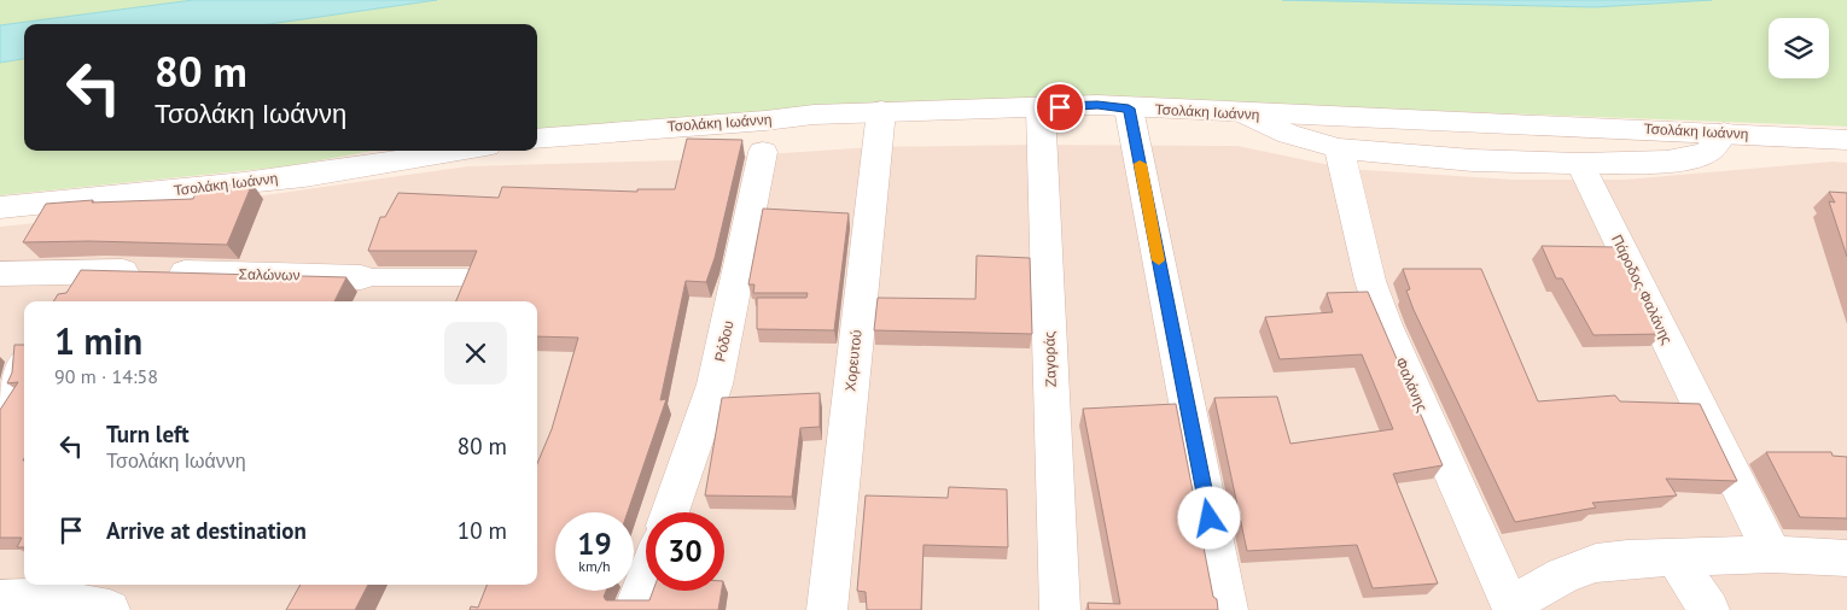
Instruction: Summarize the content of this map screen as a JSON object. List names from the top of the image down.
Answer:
{
  "streets": {
    "street": [
      "Τσολάκη Ιωάννη",
      "Σαλώνων",
      "Πάροδος Φαλάνης",
      "Ρόδου",
      "Ζαγοράς",
      "Χορευτού",
      "Φαλάνης"
    ]
  },
  "crossings": [
    ["Τσολάκη Ιωάννη", "Ζαγοράς"],
    ["Τσολάκη Ιωάννη", "Χορευτού"]
  ],
  "page": {
    "turn": ["80 m", "Τσολάκη Ιωάννη"],
    "heading": ["1 min", "90 m · 14:58"],
    "list": [
      {
        "name": "Turn left",
        "note": "Τσολάκη Ιωάννη",
        "value": "80 m"
      },
      {
        "name": "Arrive at destination",
        "value": "10 m"
      }
    ],
    "speed": "19 km/h",
    "limit": "30"
  }
}
